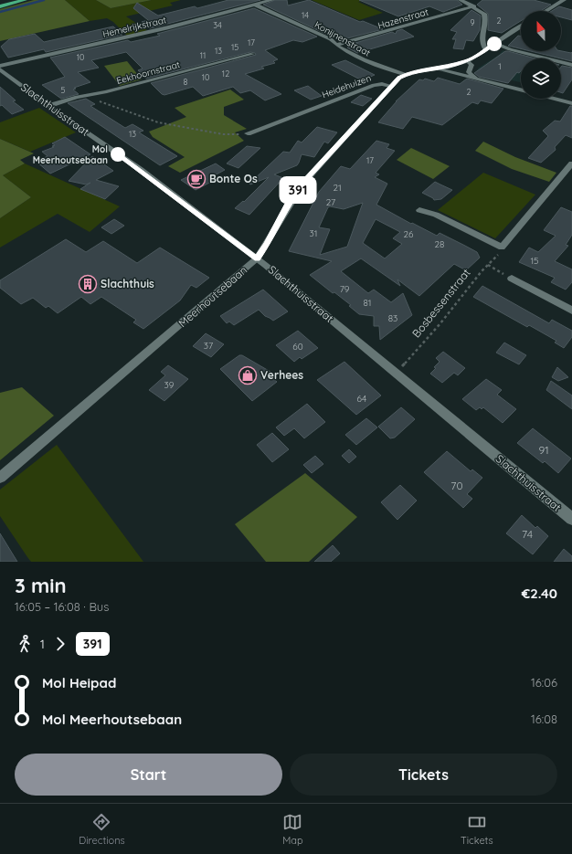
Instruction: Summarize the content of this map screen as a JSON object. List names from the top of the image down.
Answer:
{
  "streets": {
    "street": [
      "Hazenstraat",
      "Hemelrijkstraat",
      "Konijnenstraat",
      "Eekhoornstraat",
      "Heidehuizen",
      "Slachthuisstraat",
      "Meerhoutsebaan"
    ],
    "path": ["Bosbessenstraat"]
  },
  "crossings": [
    ["Hazenstraat", "Konijnenstraat"],
    ["Hemelrijkstraat", "Konijnenstraat"],
    ["Eekhoornstraat", "Slachthuisstraat"],
    ["Heidehuizen", "Meerhoutsebaan"],
    ["Slachthuisstraat", "Meerhoutsebaan"],
    ["Slachthuisstraat", "Bosbessenstraat"]
  ],
  "places": {
    "other": ["Mol Meerhoutsebaan"],
    "cafe": ["Bonte Os"],
    "building": ["Slachthuis"],
    "shop": ["Verhees"]
  },
  "lines": ["bus line 391"],
  "house_numbers": [
    "14",
    "2",
    "9",
    "34",
    "17",
    "15",
    "13",
    "11",
    "10",
    "1",
    "12",
    "10",
    "8",
    "5",
    "2",
    "13",
    "17",
    "21",
    "27",
    "31",
    "26",
    "28",
    "15",
    "79",
    "81",
    "83",
    "37",
    "60",
    "39",
    "64",
    "91",
    "70",
    "74"
  ],
  "north": "top",
  "page": {
    "on_map": "391",
    "heading": ["3 min", "16:05 – 16:08 · Bus", "€2.40"],
    "legs": ["1", "391"],
    "list": [
      {
        "name": "Mol Heipad",
        "value": "16:06"
      },
      {
        "name": "Mol Meerhoutsebaan",
        "value": "16:08"
      }
    ],
    "buttons": ["Start", "Tickets"],
    "tabs": ["Directions", "Map", "Tickets"]
  }
}
